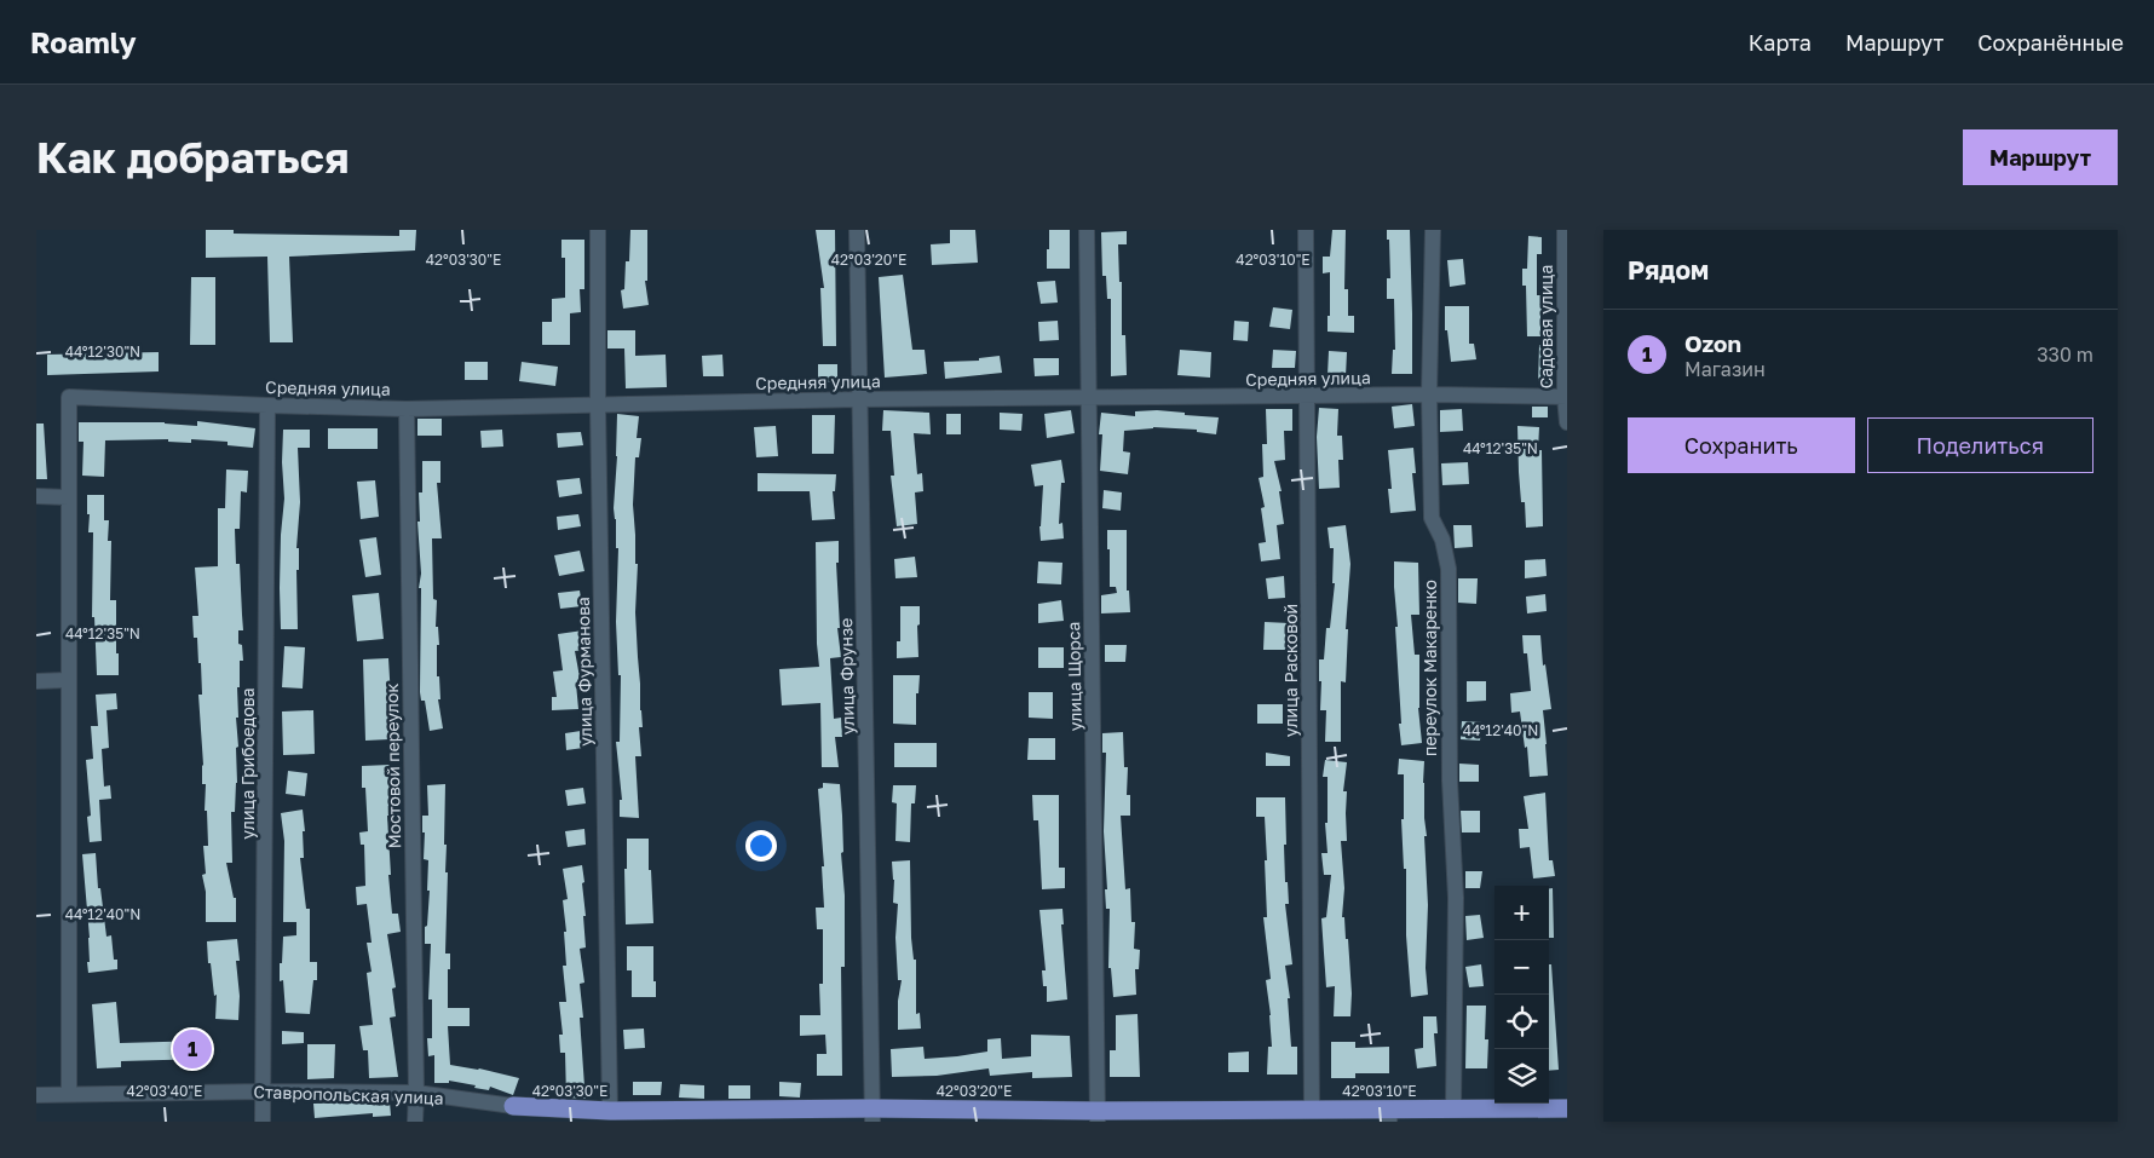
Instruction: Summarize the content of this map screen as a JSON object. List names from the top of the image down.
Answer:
{
  "streets": {
    "main road": ["Ставропольская улица"],
    "street": [
      "Садовая улица",
      "Средняя улица",
      "переулок Макаренко",
      "улица Расковой",
      "улица Фурманова",
      "улица Фрунзе",
      "улица Щорса",
      "улица Грибоедова",
      "Мостовой переулок"
    ]
  },
  "crossings": [
    ["Садовая улица", "Средняя улица"],
    ["Средняя улица", "переулок Макаренко"],
    ["Средняя улица", "улица Расковой"],
    ["Средняя улица", "улица Фурманова"],
    ["Средняя улица", "улица Фрунзе"],
    ["Средняя улица", "улица Щорса"],
    ["Средняя улица", "улица Грибоедова"],
    ["Средняя улица", "Мостовой переулок"],
    ["переулок Макаренко", "Ставропольская улица"],
    ["улица Расковой", "Ставропольская улица"],
    ["улица Фурманова", "Ставропольская улица"],
    ["улица Фрунзе", "Ставропольская улица"],
    ["улица Щорса", "Ставропольская улица"],
    ["улица Грибоедова", "Ставропольская улица"],
    ["Мостовой переулок", "Ставропольская улица"]
  ],
  "page": {
    "header": "Roamly",
    "nav": ["Карта", "Маршрут", "Сохранённые"],
    "buttons": [
      "Маршрут",
      ["Сохранить", "Поделиться"]
    ],
    "title": "Как добраться",
    "heading": "Рядом",
    "list": [
      {
        "mark": "1",
        "name": "Ozon",
        "note": "Магазин",
        "value": "330 m"
      }
    ],
    "map_buttons": ["+", "−"],
    "pins": "1"
  },
  "coordinates": [
    "42°03'20\"E",
    "42°03'10\"E",
    "42°03'30\"E",
    "44°12'30\"N",
    "44°12'35\"N",
    "44°12'40\"N",
    "42°03'40\"E"
  ]
}
